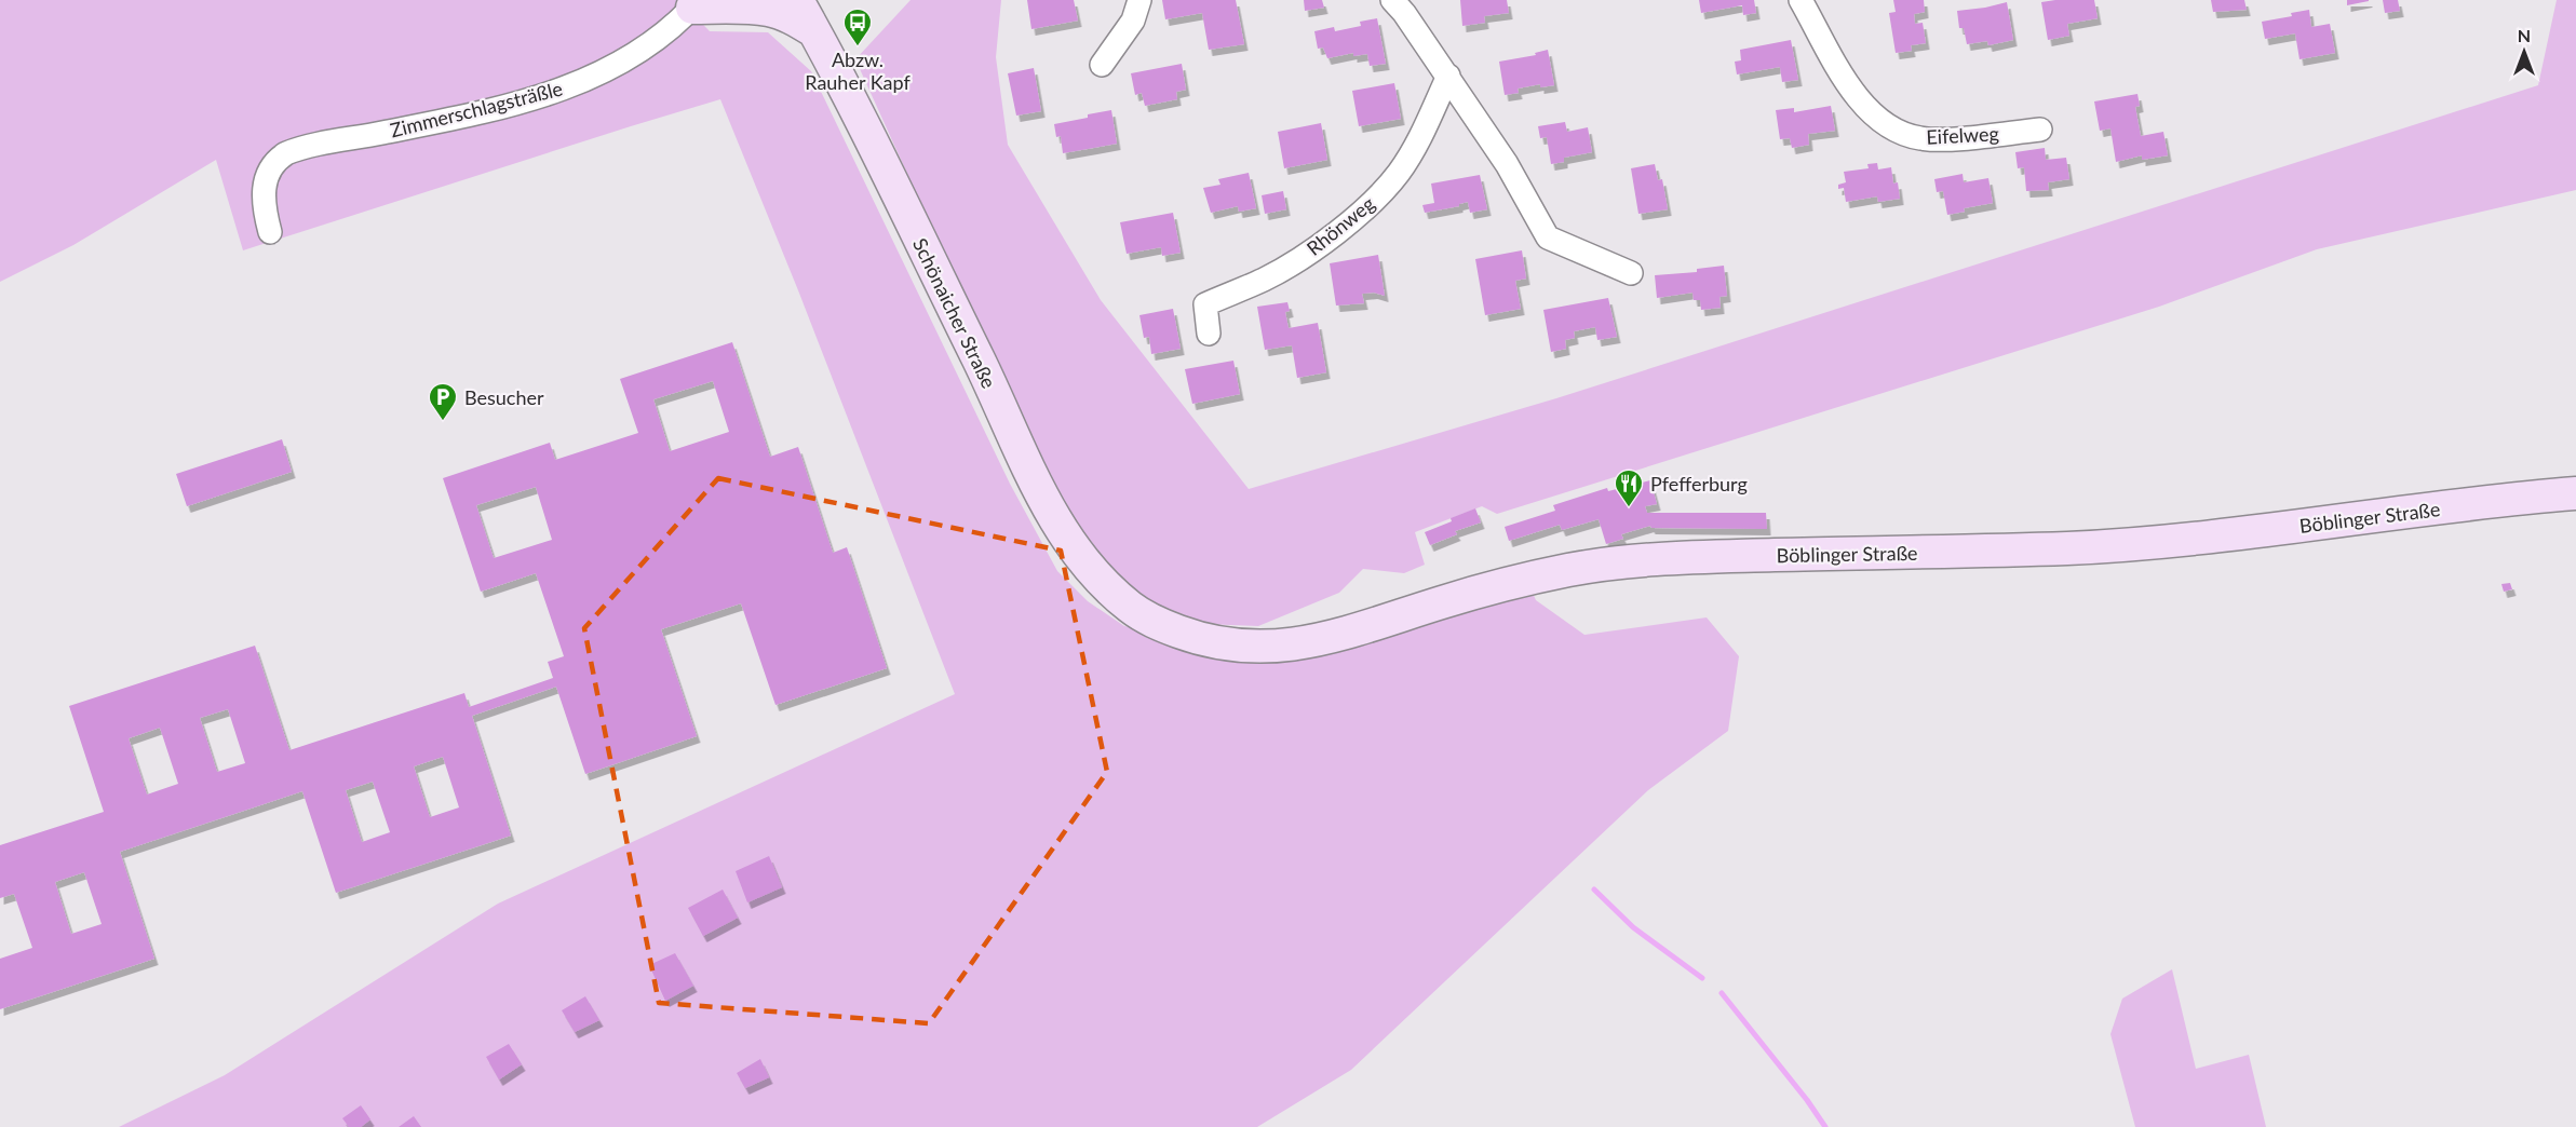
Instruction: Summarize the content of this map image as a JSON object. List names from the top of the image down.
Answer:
{
  "streets": {
    "main road": ["Schönaicher Straße", "Böblinger Straße"],
    "street": ["Zimmerschlagsträßle", "Eifelweg", "Rhönweg"]
  },
  "crossings": [
    ["Schönaicher Straße", "Böblinger Straße"]
  ],
  "places": {
    "bus stop": ["Abzw. Rauher Kapf"],
    "parking": ["Besucher"],
    "restaurant": ["Pfefferburg"]
  },
  "north": "top"
}
